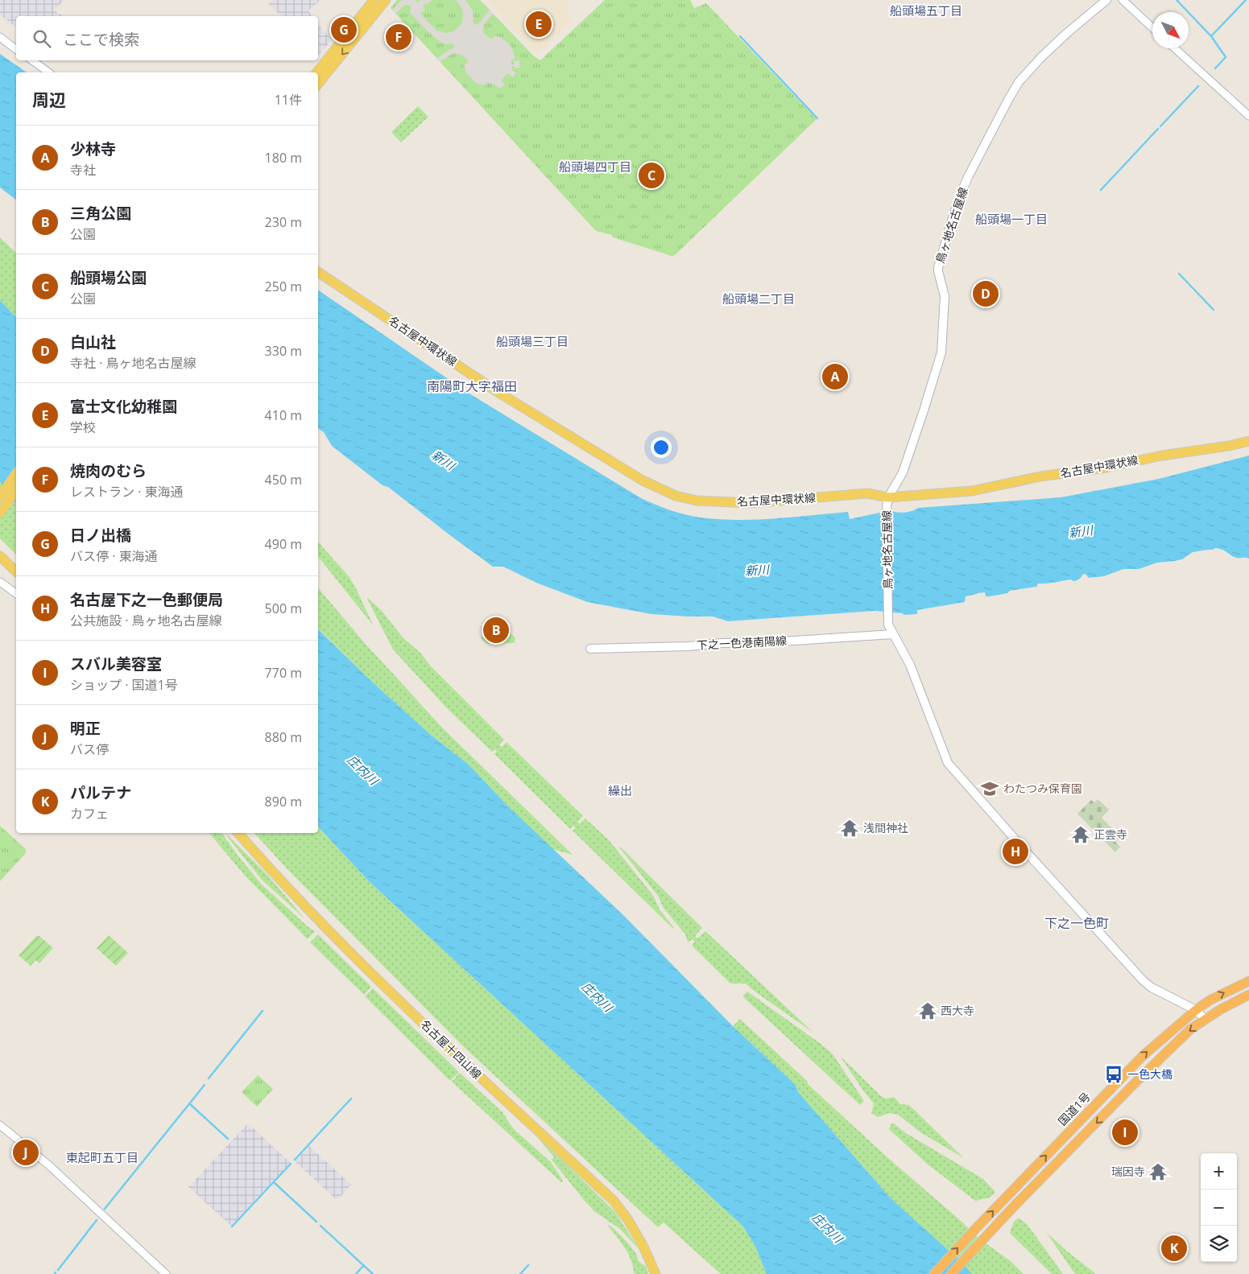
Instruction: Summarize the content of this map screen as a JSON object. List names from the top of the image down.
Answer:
{
  "streets": {
    "highway": ["国道1号"],
    "main road": [
      "鳥ヶ地名古屋線",
      "名古屋中環状線",
      "下之一色港南陽線",
      "名古屋十四山線"
    ]
  },
  "crossings": [
    ["鳥ヶ地名古屋線", "名古屋中環状線"],
    ["鳥ヶ地名古屋線", "下之一色港南陽線"],
    ["鳥ヶ地名古屋線", "国道1号"]
  ],
  "districts": [
    "船頭場五丁目",
    "船頭場四丁目",
    "船頭場一丁目",
    "船頭場二丁目",
    "船頭場三丁目",
    "南陽町大字福田",
    "繰出",
    "下之一色町",
    "東起町五丁目"
  ],
  "water": ["新川", "庄内川"],
  "places": {
    "school or university": ["わたつみ保育園"],
    "temple": [
      "浅間神社",
      "正雲寺",
      "西大寺",
      "瑞因寺"
    ],
    "bus stop": ["一色大橋"]
  },
  "north": "bottom right",
  "page": {
    "pins": [
      "E",
      "G",
      "F",
      "C",
      "D",
      "A",
      "B",
      "H",
      "I",
      "J",
      "K"
    ],
    "search": "ここで検索",
    "heading": ["周辺", "11件"],
    "list": [
      {
        "mark": "A",
        "name": "少林寺",
        "note": "寺社",
        "value": "180 m"
      },
      {
        "mark": "B",
        "name": "三角公園",
        "note": "公園",
        "value": "230 m"
      },
      {
        "mark": "C",
        "name": "船頭場公園",
        "note": "公園",
        "value": "250 m"
      },
      {
        "mark": "D",
        "name": "白山社",
        "note": "寺社 · 鳥ヶ地名古屋線",
        "value": "330 m"
      },
      {
        "mark": "E",
        "name": "富士文化幼稚園",
        "note": "学校",
        "value": "410 m"
      },
      {
        "mark": "F",
        "name": "焼肉のむら",
        "note": "レストラン · 東海通",
        "value": "450 m"
      },
      {
        "mark": "G",
        "name": "日ノ出橋",
        "note": "バス停 · 東海通",
        "value": "490 m"
      },
      {
        "mark": "H",
        "name": "名古屋下之一色郵便局",
        "note": "公共施設 · 鳥ヶ地名古屋線",
        "value": "500 m"
      },
      {
        "mark": "I",
        "name": "スバル美容室",
        "note": "ショップ · 国道1号",
        "value": "770 m"
      },
      {
        "mark": "J",
        "name": "明正",
        "note": "バス停",
        "value": "880 m"
      },
      {
        "mark": "K",
        "name": "パルテナ",
        "note": "カフェ",
        "value": "890 m"
      }
    ],
    "map_buttons": ["+", "−"]
  }
}
